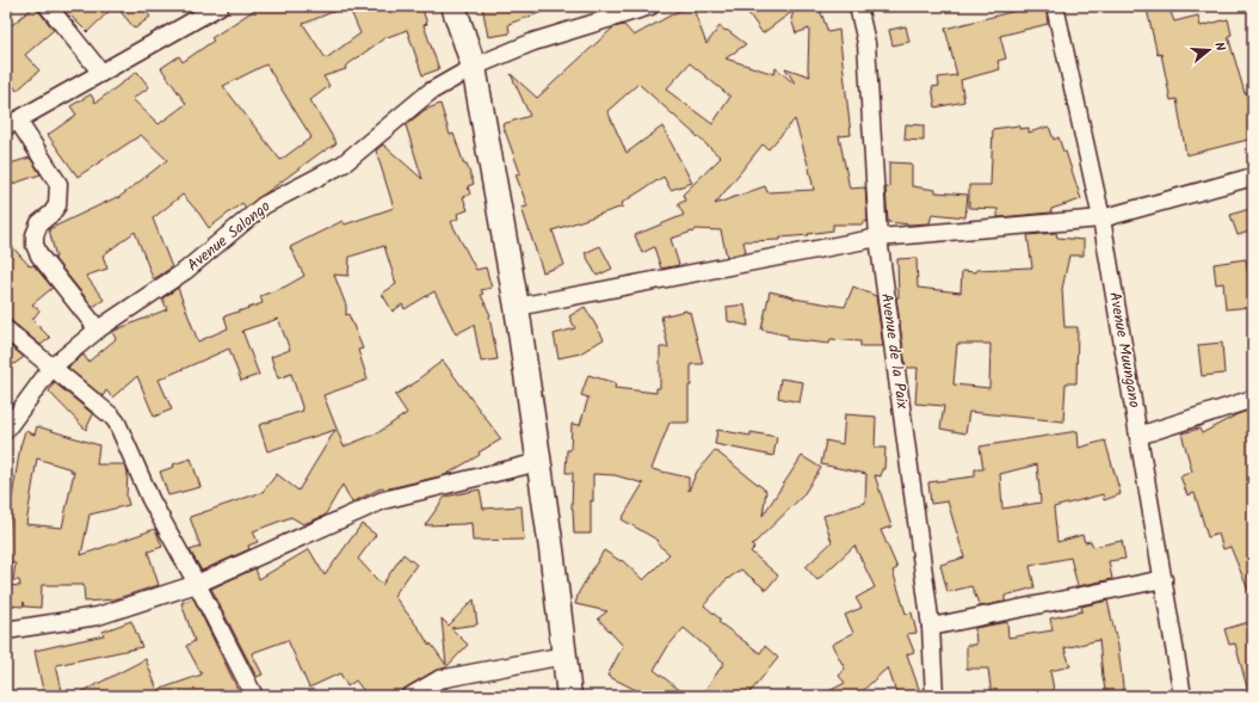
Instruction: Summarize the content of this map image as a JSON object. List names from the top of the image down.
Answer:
{
  "streets": {
    "street": ["Avenue Salongo", "Avenue Muungano", "Avenue de la Paix"]
  },
  "north": "right"
}
